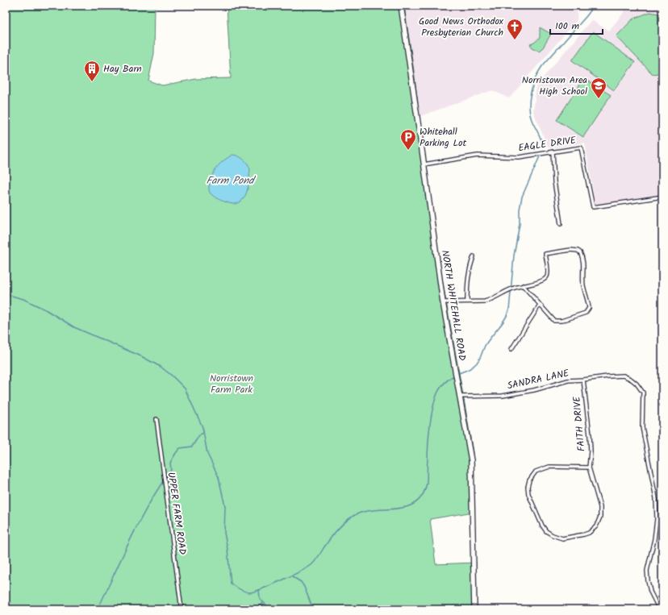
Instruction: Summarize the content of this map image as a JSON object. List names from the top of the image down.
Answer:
{
  "streets": {
    "main road": ["NORTH WHITEHALL ROAD"],
    "street": [
      "EAGLE DRIVE",
      "SANDRA LANE",
      "FAITH DRIVE",
      "UPPER FARM ROAD"
    ]
  },
  "crossings": [
    ["EAGLE DRIVE", "NORTH WHITEHALL ROAD"],
    ["NORTH WHITEHALL ROAD", "SANDRA LANE"],
    ["SANDRA LANE", "FAITH DRIVE"]
  ],
  "water": ["Farm Pond"],
  "parks": ["Norristown Farm Park"],
  "places": {
    "church": ["Good News Orthodox Presbyterian Church"],
    "building": ["Hay Barn"],
    "school or university": ["Norristown Area High School"],
    "parking": ["Whitehall Parking Lot"]
  },
  "scale_bar": "100 m"
}
